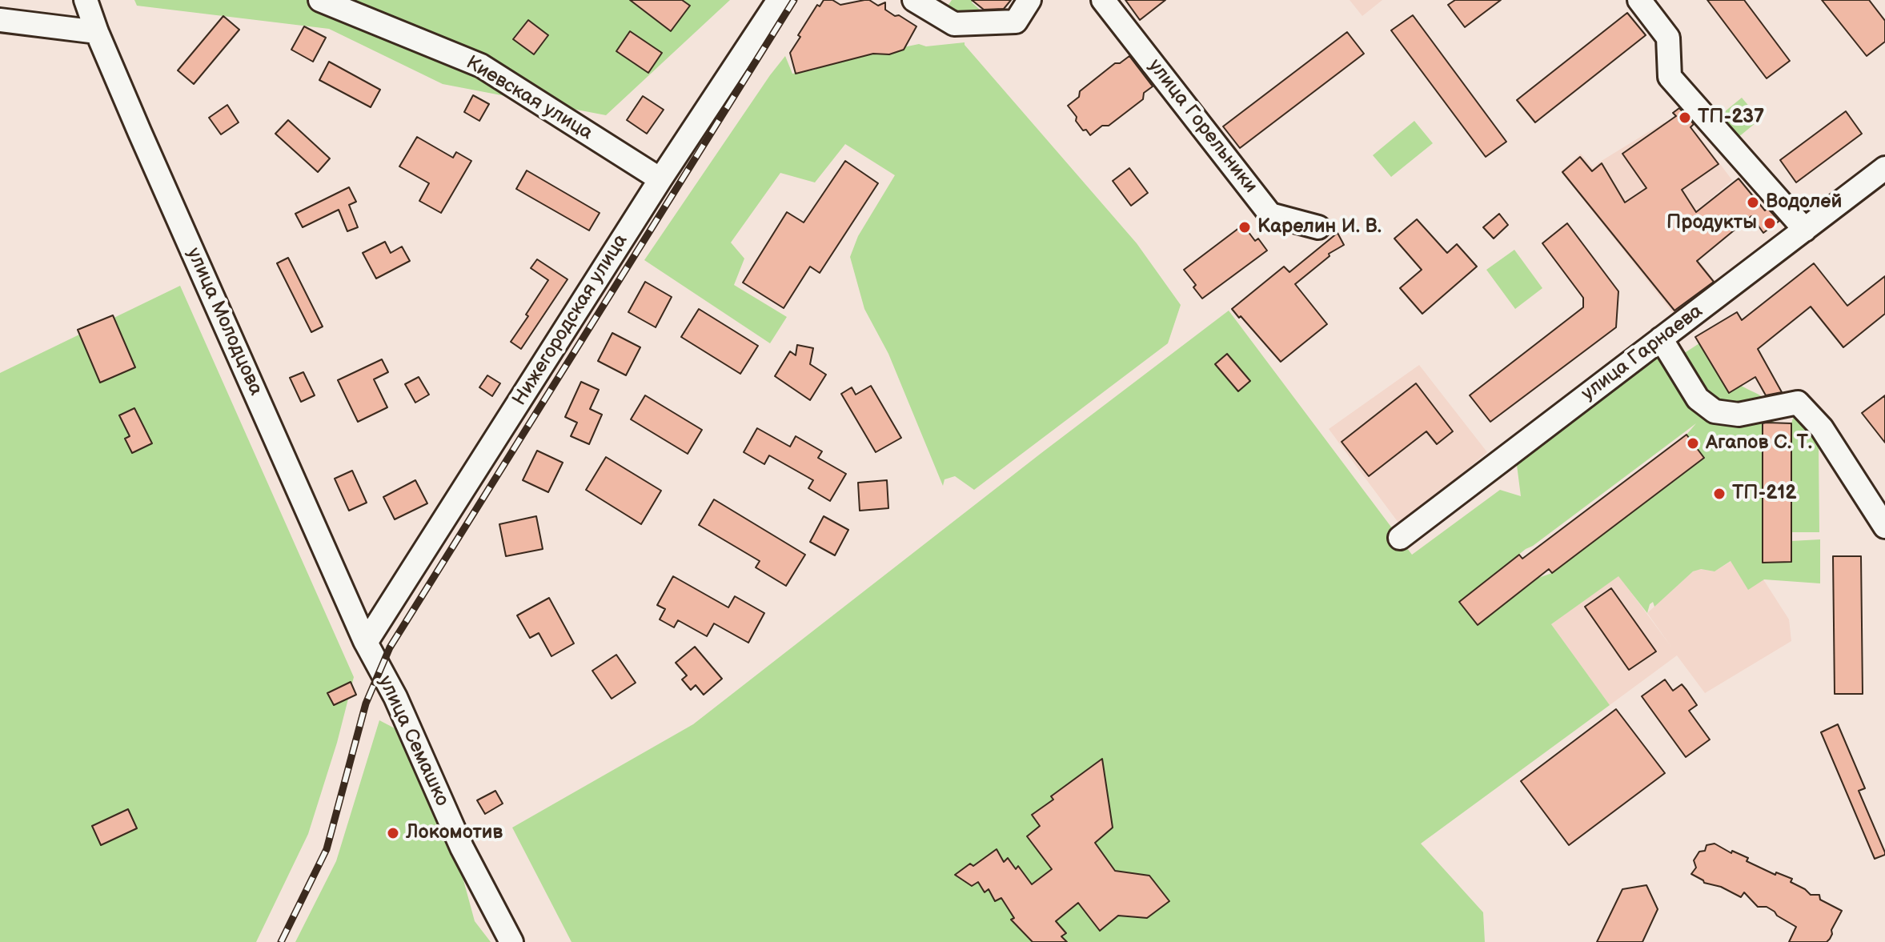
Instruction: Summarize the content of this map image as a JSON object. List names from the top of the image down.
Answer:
{
  "streets": {
    "street": [
      "Киевская улица",
      "улица Горельники",
      "Нижегородская улица",
      "улица Молодцова",
      "улица Гарнаева",
      "улица Семашко"
    ]
  },
  "crossings": [
    ["Киевская улица", "Нижегородская улица"],
    ["Нижегородская улица", "улица Молодцова"],
    ["Нижегородская улица", "улица Семашко"],
    ["улица Молодцова", "улица Семашко"]
  ],
  "places": [
    "ТП-237",
    "Водолей",
    "Продукты",
    "Карелин И. В.",
    "Агапов С. Т.",
    "ТП-212",
    "Локомотив"
  ]
}
